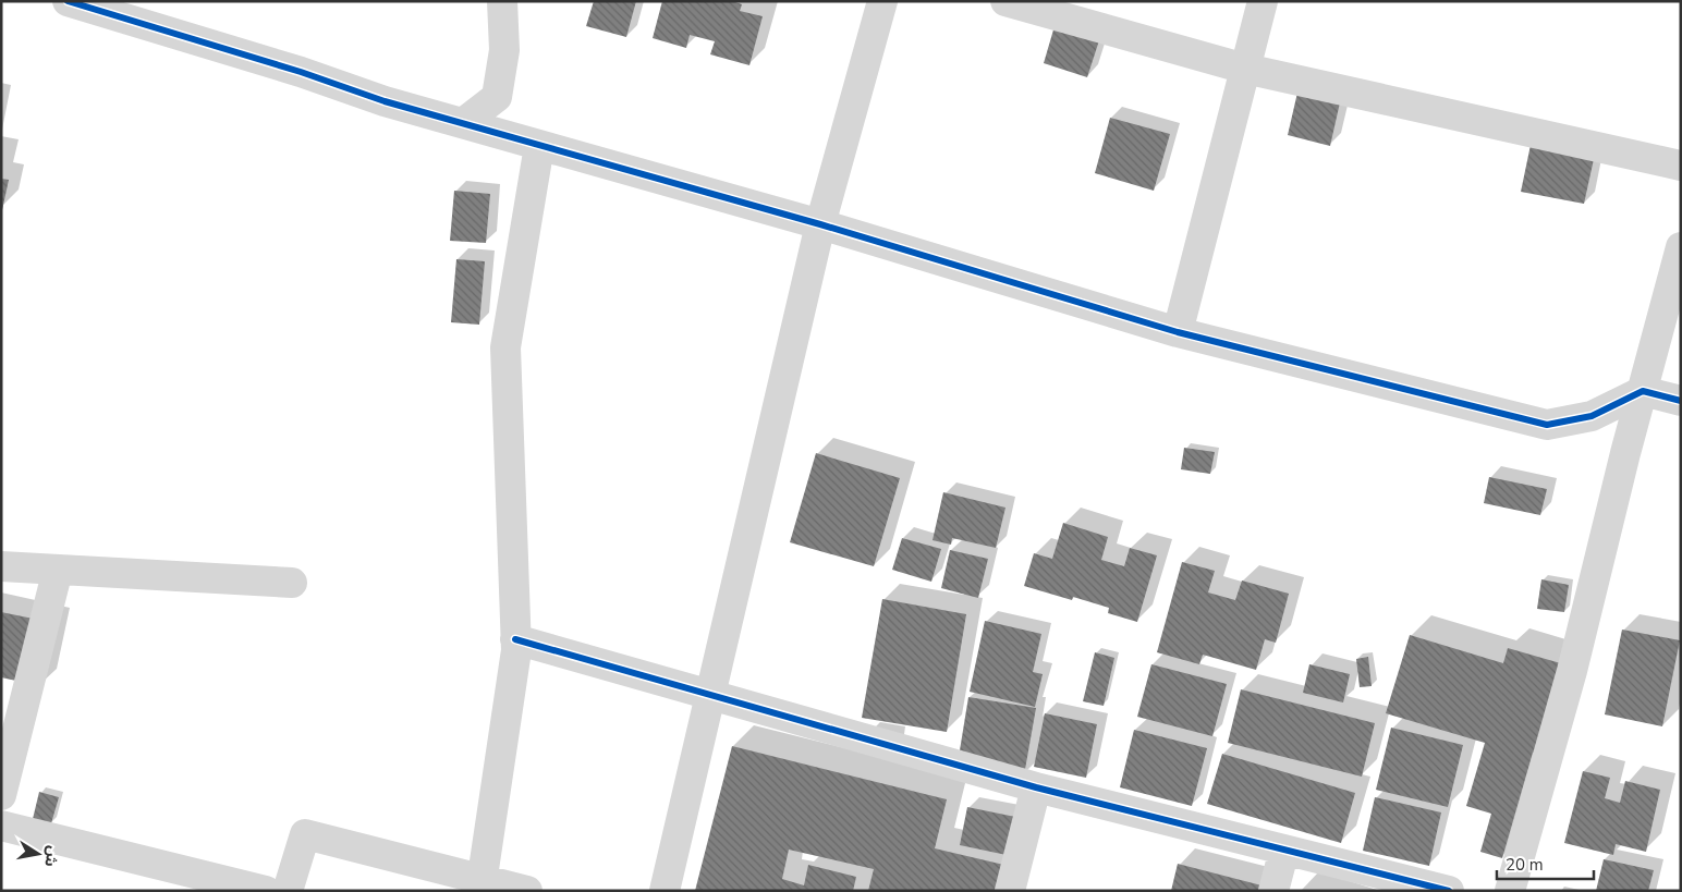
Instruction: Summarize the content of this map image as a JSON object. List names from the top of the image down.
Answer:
{
  "scale_bar": "20 m",
  "north": "right"
}
